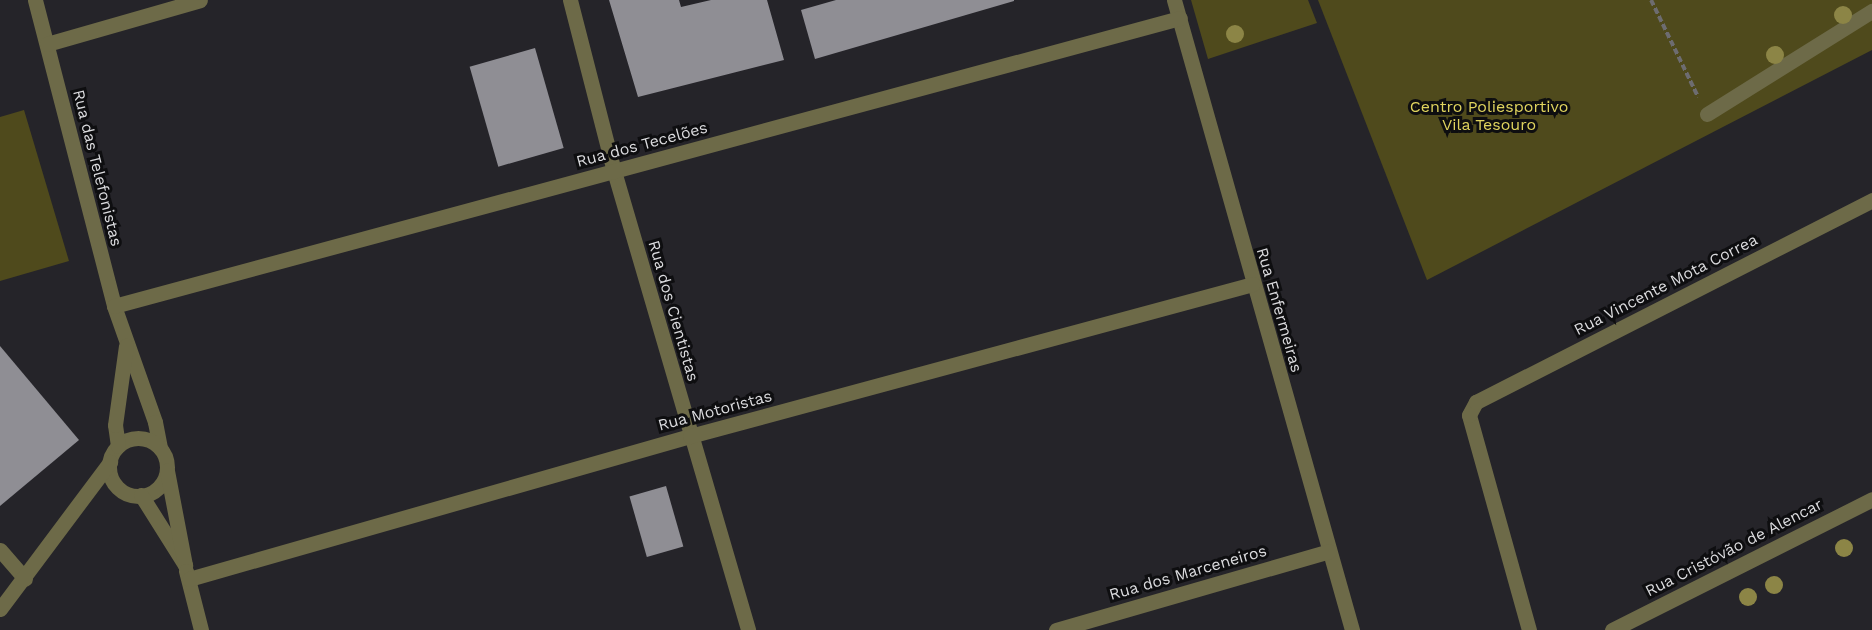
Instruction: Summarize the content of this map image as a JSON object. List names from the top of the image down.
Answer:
{
  "streets": {
    "street": [
      "Rua dos Tecelões",
      "Rua das Telefonistas",
      "Rua Vincente Mota Correa",
      "Rua Enfermeiras",
      "Rua dos Cientistas",
      "Rua Motoristas",
      "Rua Cristóvão de Alencar",
      "Rua dos Marceneiros"
    ]
  },
  "crossings": [
    ["Rua dos Tecelões", "Rua das Telefonistas"],
    ["Rua dos Tecelões", "Rua Enfermeiras"],
    ["Rua dos Tecelões", "Rua dos Cientistas"],
    ["Rua Enfermeiras", "Rua Motoristas"],
    ["Rua Enfermeiras", "Rua dos Marceneiros"],
    ["Rua dos Cientistas", "Rua Motoristas"]
  ],
  "parks": ["Centro Poliesportivo Vila Tesouro"]
}
